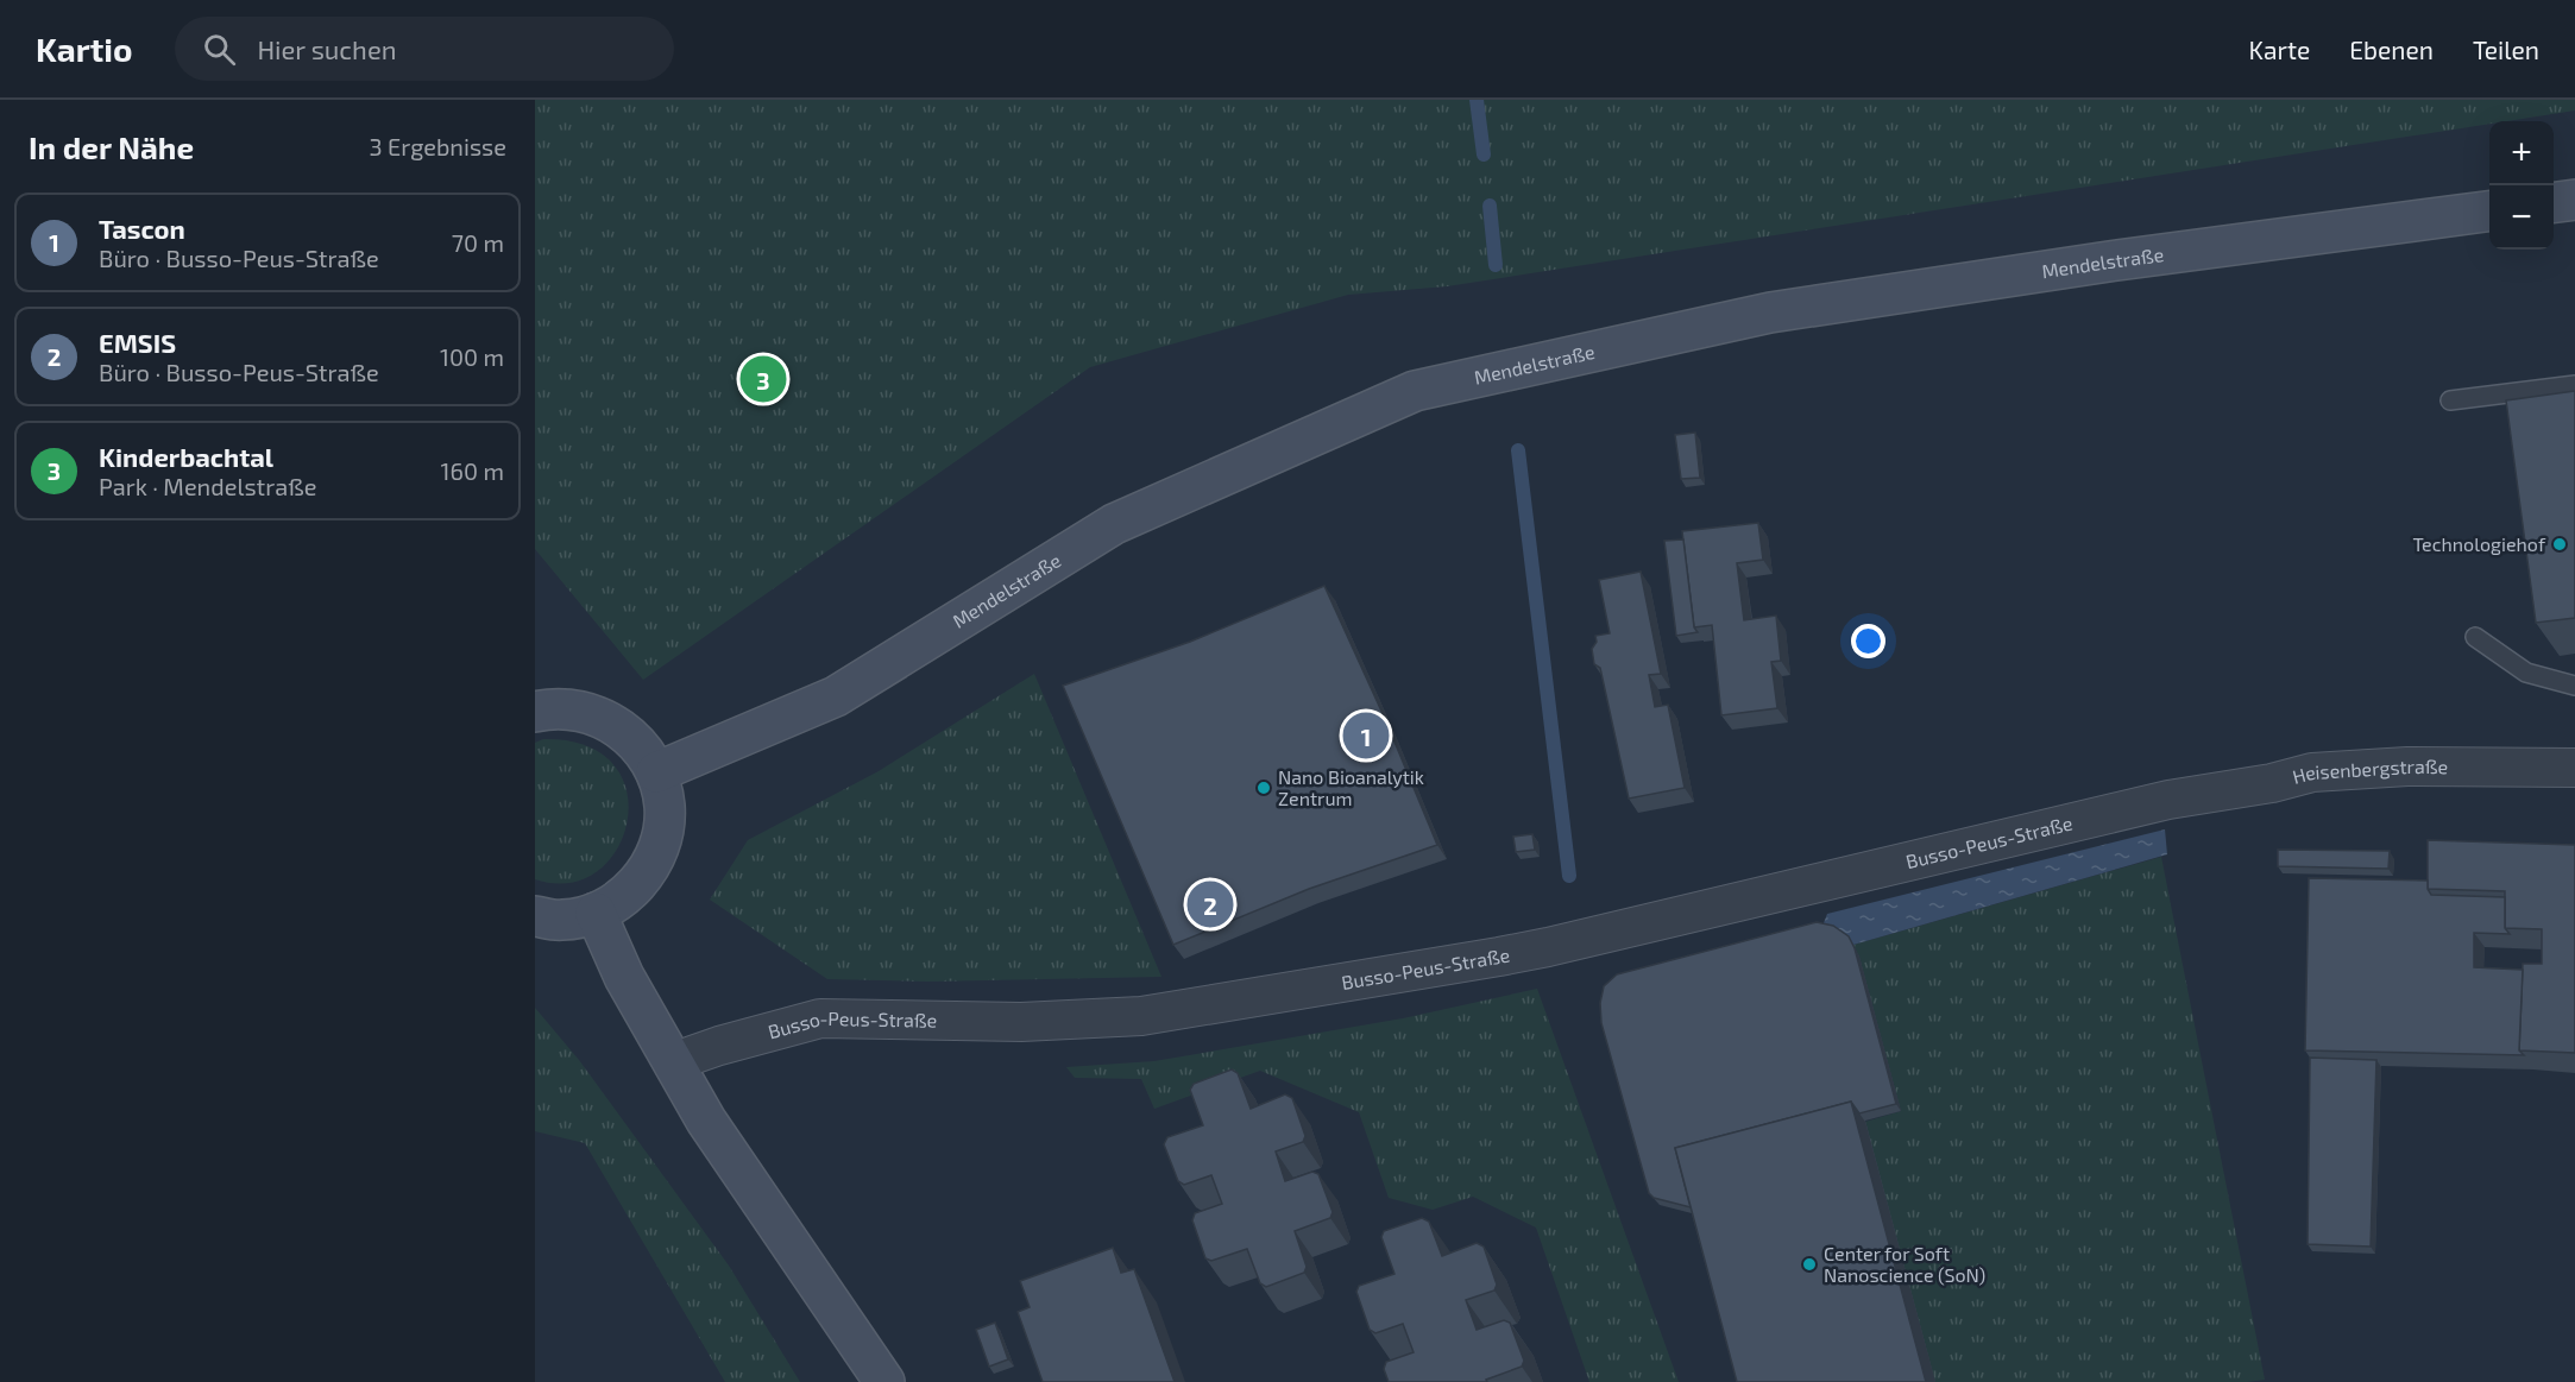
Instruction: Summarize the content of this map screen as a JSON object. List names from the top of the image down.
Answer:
{
  "streets": {
    "main road": ["Mendelstraße"],
    "street": ["Heisenbergstraße", "Busso-Peus-Straße"]
  },
  "crossings": [
    ["Heisenbergstraße", "Busso-Peus-Straße"]
  ],
  "places": ["Technologiehof", "Nano Bioanalytik Zentrum", "Center for Soft Nanoscience (SoN)"],
  "page": {
    "header": "Kartio",
    "search": "Hier suchen",
    "nav": ["Karte", "Ebenen", "Teilen"],
    "heading": ["In der Nähe", "3 Ergebnisse"],
    "map_buttons": ["+", "−"],
    "list": [
      {
        "mark": "1",
        "name": "Tascon",
        "note": "Büro · Busso-Peus-Straße",
        "value": "70 m"
      },
      {
        "mark": "2",
        "name": "EMSIS",
        "note": "Büro · Busso-Peus-Straße",
        "value": "100 m"
      },
      {
        "mark": "3",
        "name": "Kinderbachtal",
        "note": "Park · Mendelstraße",
        "value": "160 m"
      }
    ],
    "pins": ["3", "1", "2"]
  }
}
